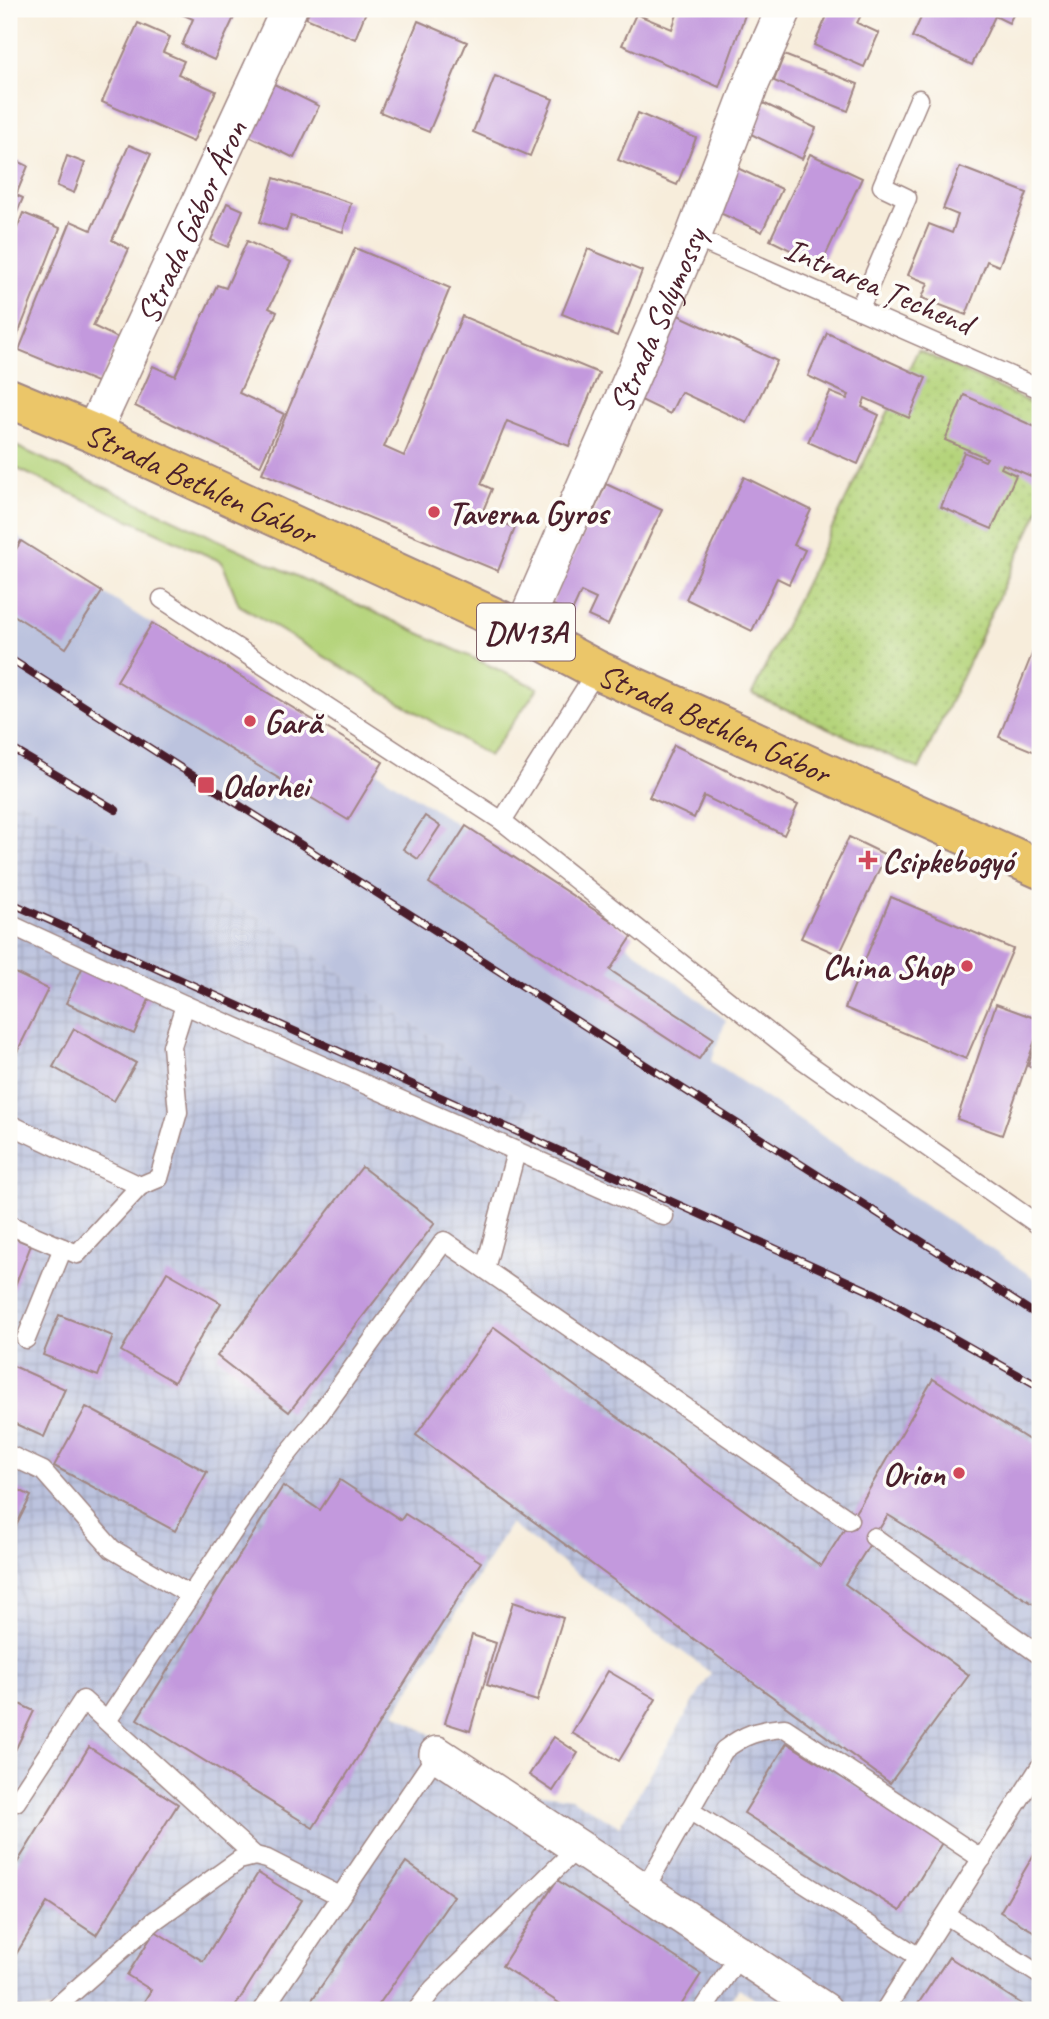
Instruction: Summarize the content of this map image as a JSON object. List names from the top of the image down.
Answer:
{
  "streets": {
    "main road": ["Strada Bethlen Gábor", "DN13A"],
    "street": ["Strada Gábor Áron", "Strada Solymossy"],
    "lane": ["Intrarea Țechend"]
  },
  "crossings": [
    ["Strada Gábor Áron", "Strada Bethlen Gábor"],
    ["Intrarea Țechend", "Strada Solymossy"],
    ["Strada Solymossy", "Strada Bethlen Gábor"]
  ],
  "places": {
    "other": [
      "Taverna Gyros",
      "Gară",
      "China Shop",
      "Orion"
    ],
    "transit": ["Odorhei"],
    "health": ["Csipkebogyó"]
  }
}
